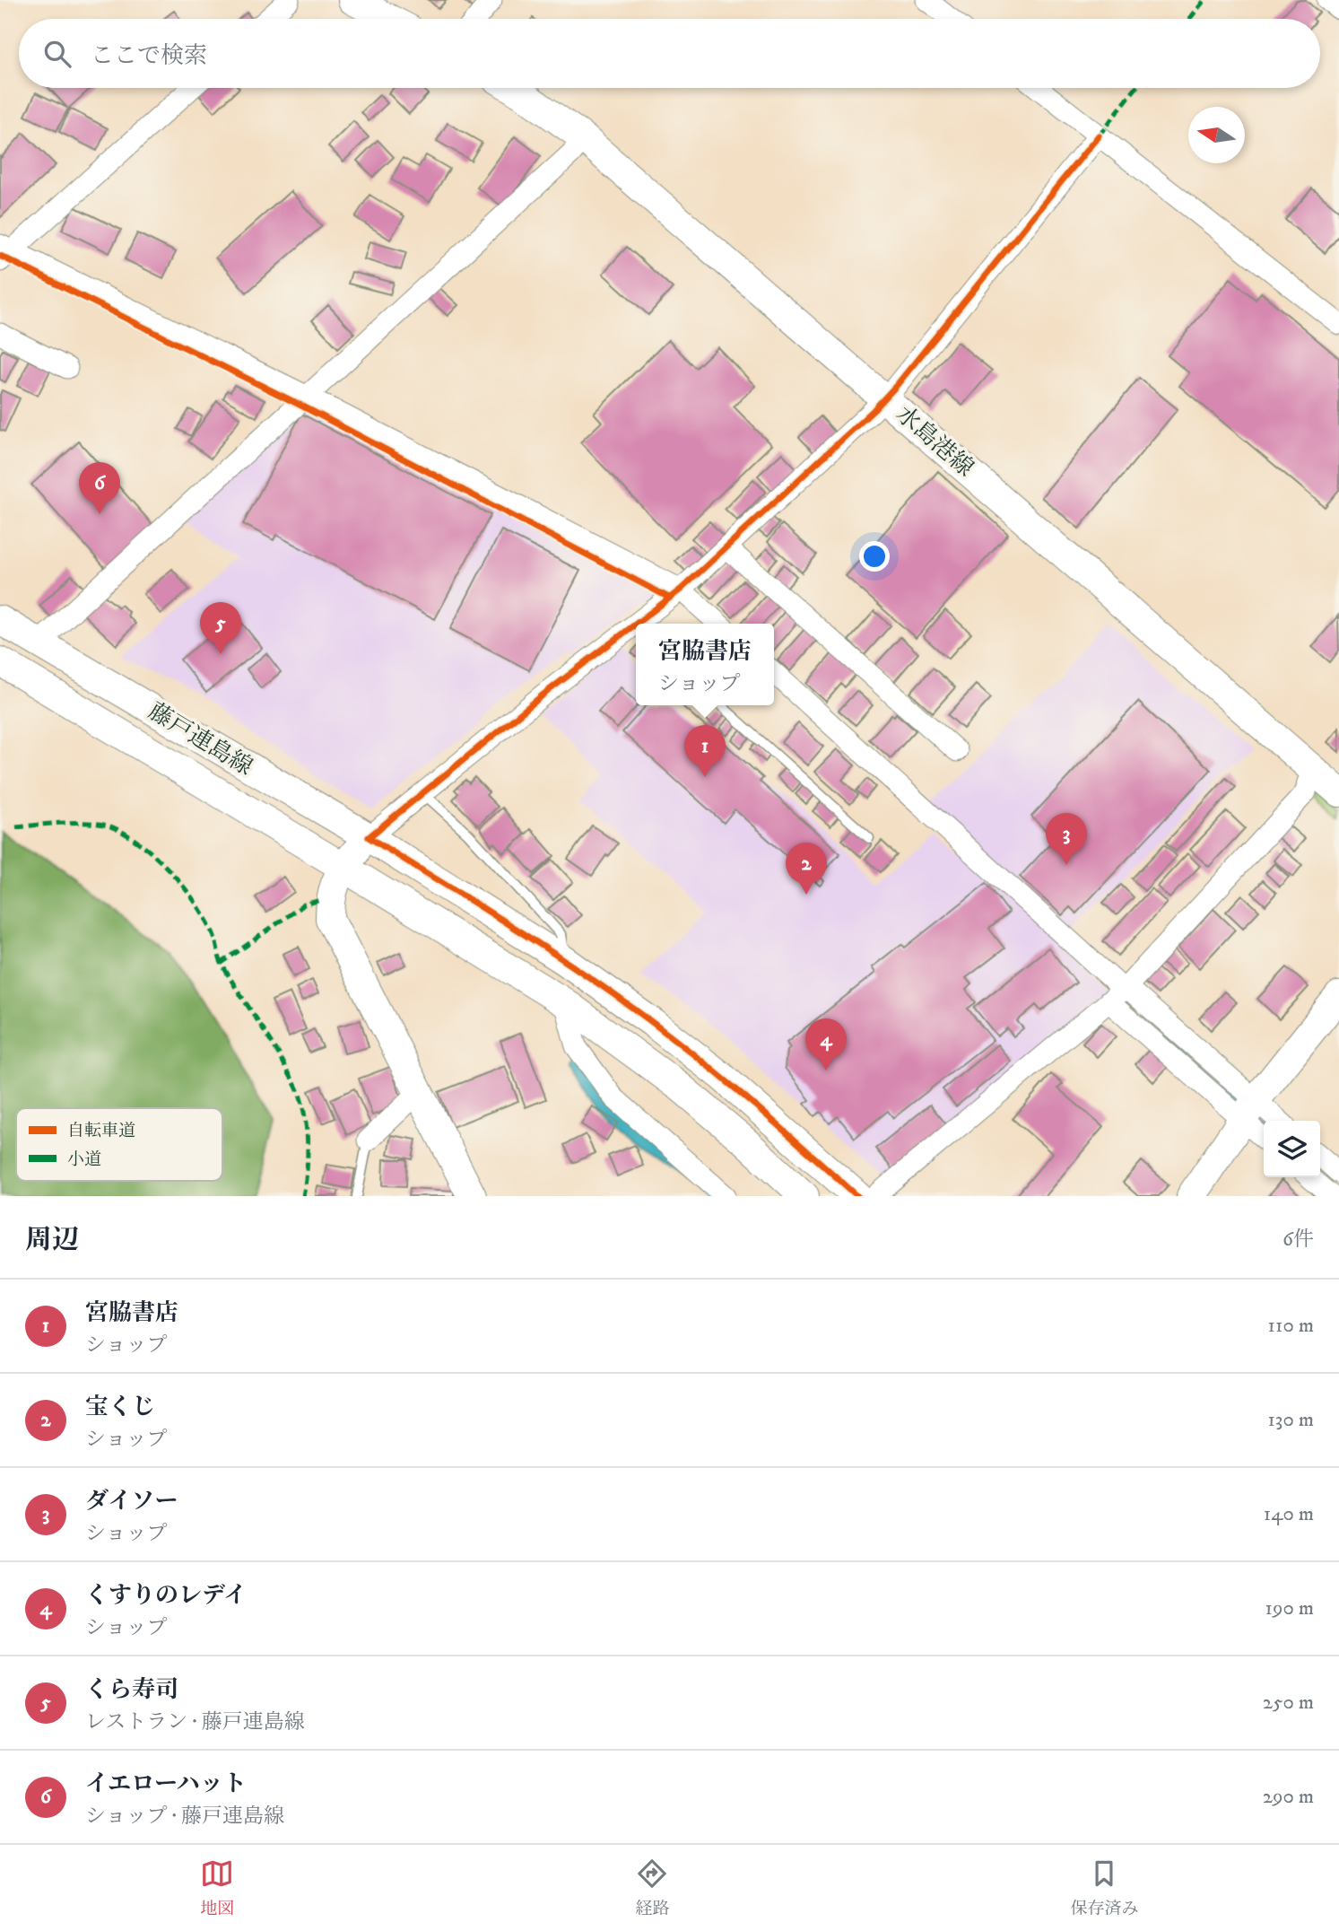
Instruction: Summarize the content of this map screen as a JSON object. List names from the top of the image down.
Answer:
{
  "streets": {
    "main road": ["水島港線", "藤戸連島線"]
  },
  "legend": ["自転車道", "小道"],
  "north": "left",
  "page": {
    "search": "ここで検索",
    "pins": [
      "6",
      "5",
      "1",
      "3",
      "2",
      "4"
    ],
    "popup": ["宮脇書店", "ショップ"],
    "heading": ["周辺", "6件"],
    "list": [
      {
        "mark": "1",
        "name": "宮脇書店",
        "note": "ショップ",
        "value": "110 m"
      },
      {
        "mark": "2",
        "name": "宝くじ",
        "note": "ショップ",
        "value": "130 m"
      },
      {
        "mark": "3",
        "name": "ダイソー",
        "note": "ショップ",
        "value": "140 m"
      },
      {
        "mark": "4",
        "name": "くすりのレデイ",
        "note": "ショップ",
        "value": "190 m"
      },
      {
        "mark": "5",
        "name": "くら寿司",
        "note": "レストラン · 藤戸連島線",
        "value": "250 m"
      },
      {
        "mark": "6",
        "name": "イエローハット",
        "note": "ショップ · 藤戸連島線",
        "value": "290 m"
      }
    ],
    "nav": ["地図", "経路", "保存済み"]
  }
}
